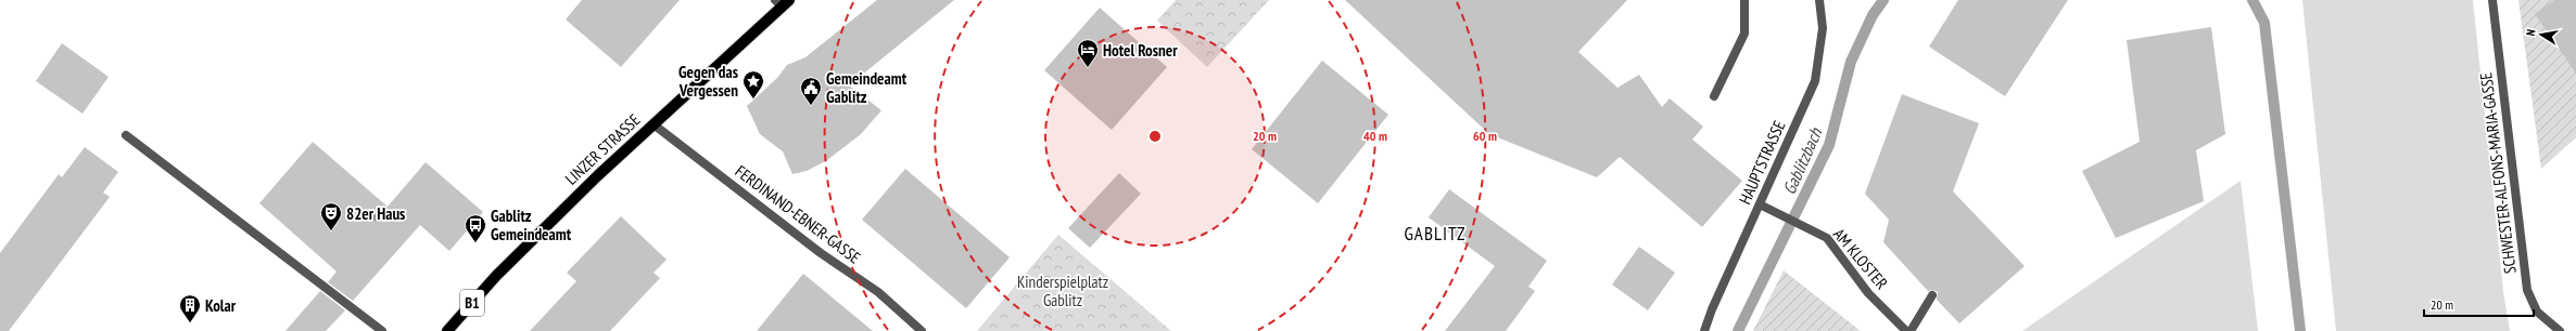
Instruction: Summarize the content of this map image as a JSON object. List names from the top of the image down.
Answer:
{
  "streets": {
    "main road": ["LINZER STRASSE", "B1"],
    "street": [
      "HAUPTSTRASSE",
      "SCHWESTER-ALFONS-MARIA-GASSE",
      "FERDINAND-EBNER-GASSE",
      "AM KLOSTER"
    ]
  },
  "crossings": [
    ["LINZER STRASSE", "FERDINAND-EBNER-GASSE"],
    ["HAUPTSTRASSE", "AM KLOSTER"]
  ],
  "districts": ["GABLITZ"],
  "water": ["Gablitzbach"],
  "parks": ["Kinderspielplatz Gablitz"],
  "places": {
    "hotel": ["Hotel Rosner"],
    "place": ["Gegen das Vergessen"],
    "public building": ["Gemeindeamt Gablitz"],
    "theatre": ["82er Haus"],
    "bus stop": ["Gablitz Gemeindeamt"],
    "building": ["Kolar"]
  },
  "scale_bar": "20 m",
  "north": "left",
  "rings": ["20 m", "40 m", "60 m"]
}
